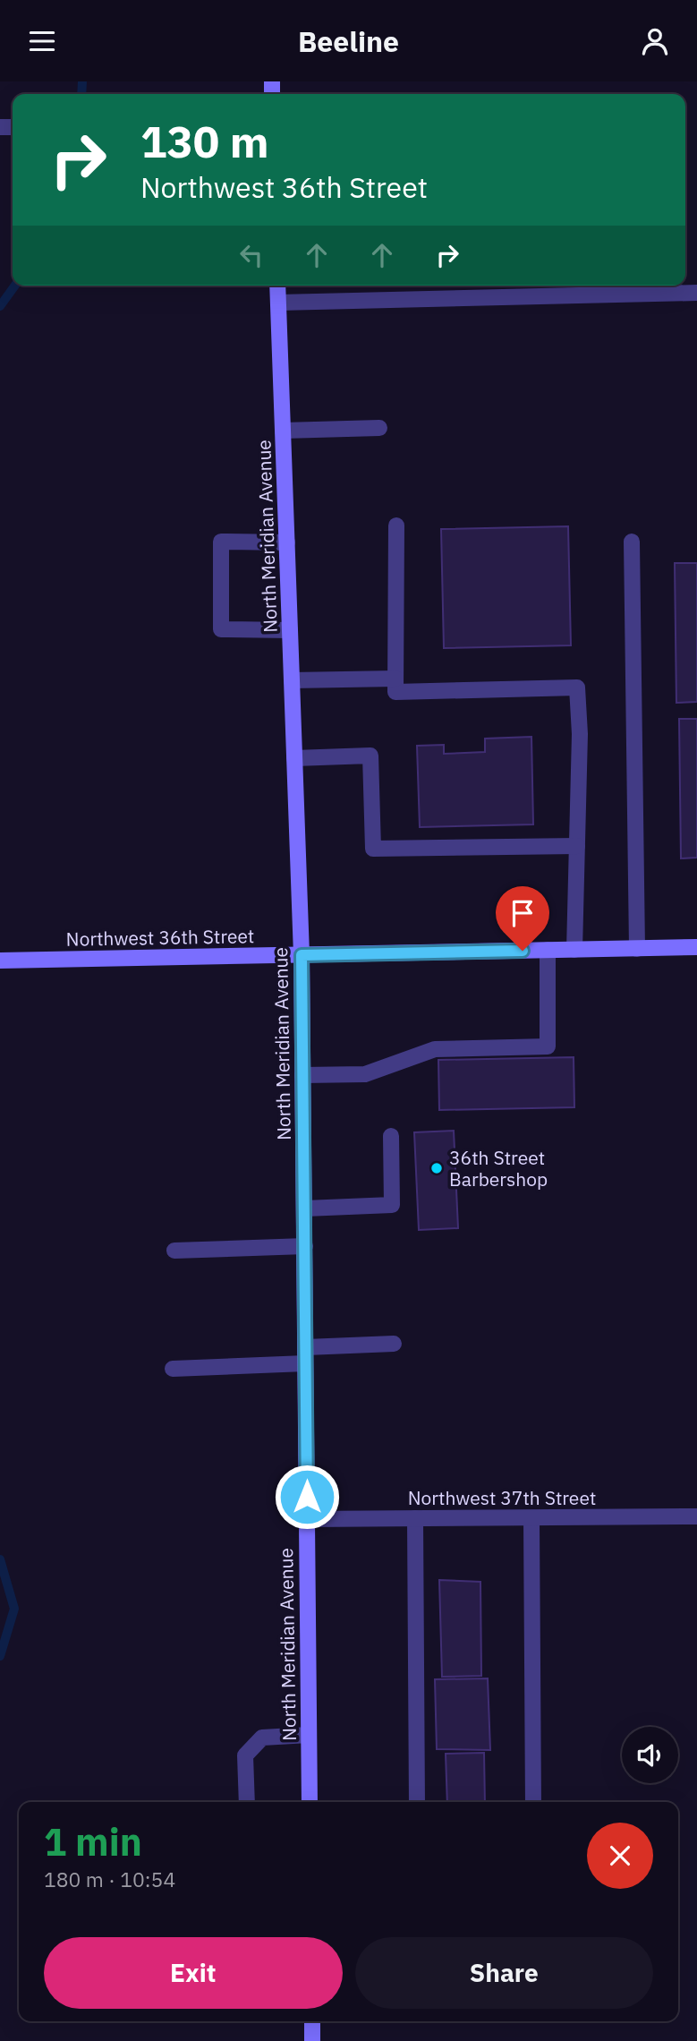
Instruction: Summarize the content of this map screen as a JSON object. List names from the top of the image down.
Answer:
{
  "streets": {
    "main road": ["North Meridian Avenue", "Northwest 36th Street"],
    "street": ["Northwest 37th Street"]
  },
  "crossings": [
    ["North Meridian Avenue", "Northwest 36th Street"],
    ["North Meridian Avenue", "Northwest 37th Street"]
  ],
  "places": ["36th Street Barbershop"],
  "page": {
    "header": "Beeline",
    "turn": ["130 m", "Northwest 36th Street"],
    "heading": ["1 min", "180 m · 10:54"],
    "buttons": ["Exit", "Share"]
  }
}
